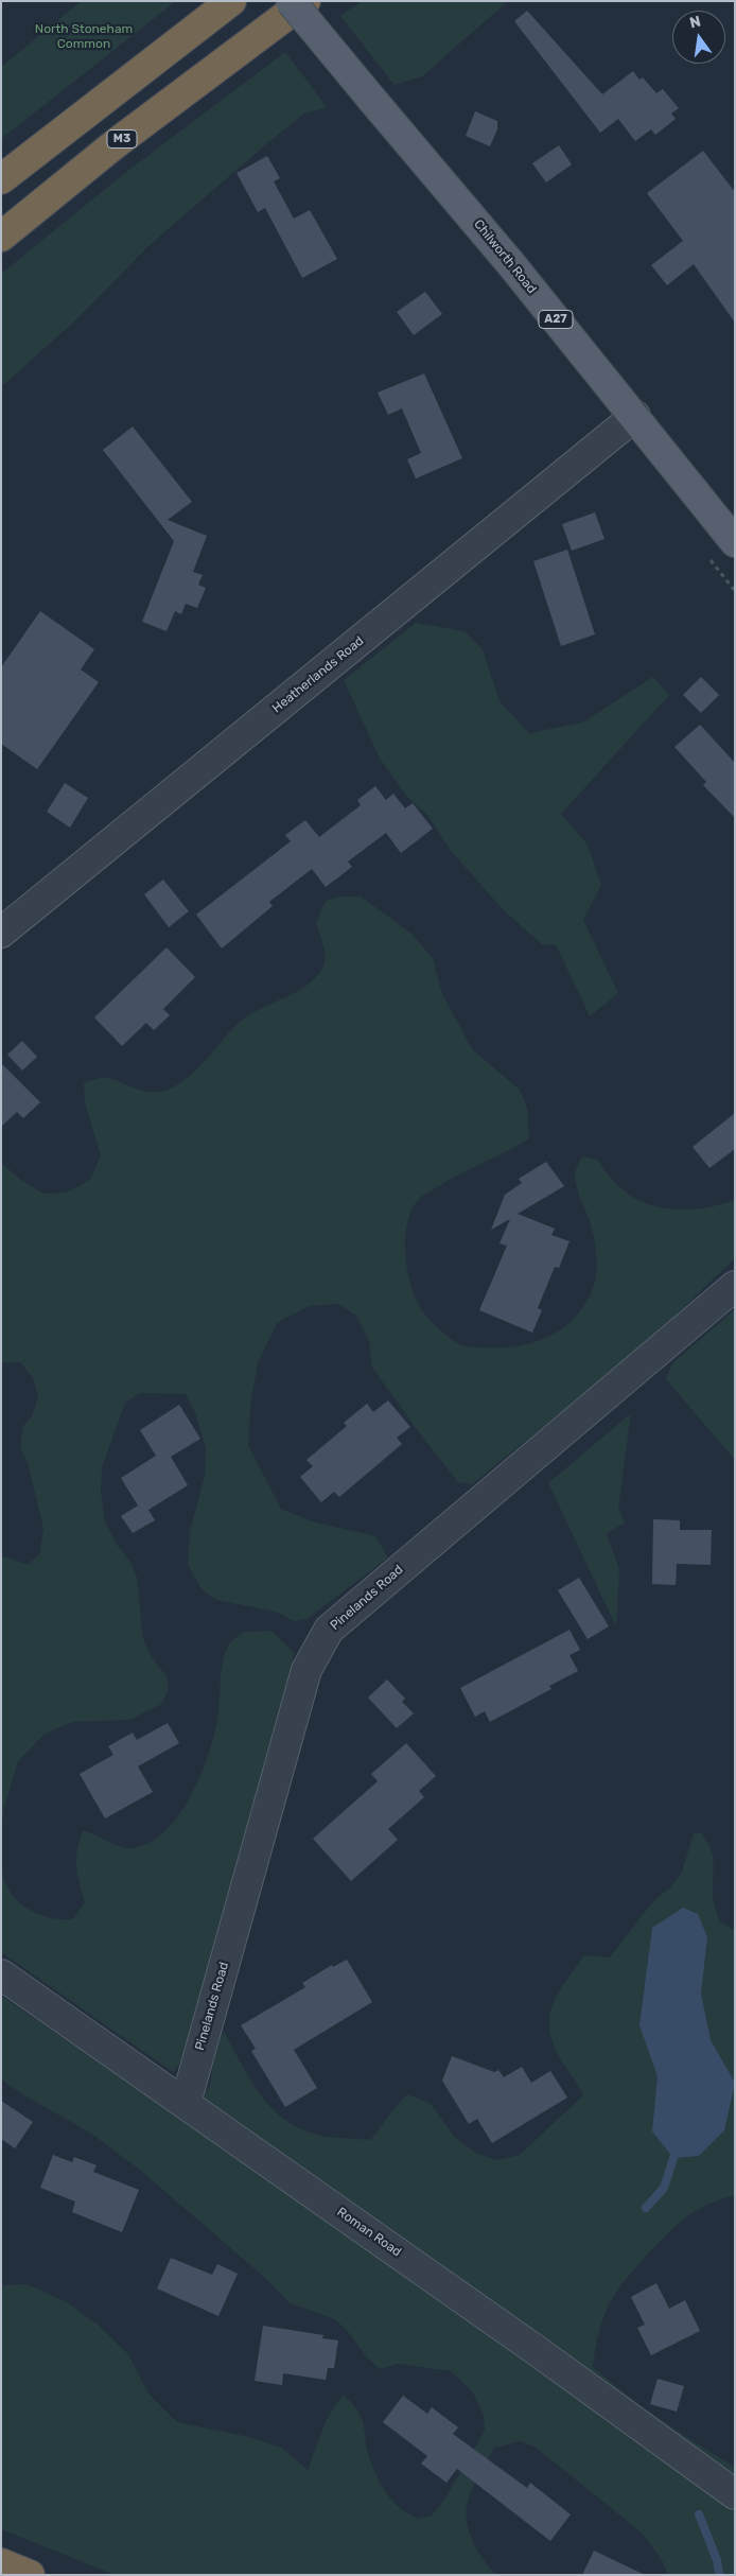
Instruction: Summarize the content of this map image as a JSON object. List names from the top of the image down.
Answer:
{
  "streets": {
    "highway": ["M3"],
    "main road": ["Chilworth Road", "A27"],
    "street": ["Heatherlands Road", "Pinelands Road", "Roman Road"]
  },
  "crossings": [
    ["Chilworth Road", "Heatherlands Road"],
    ["Pinelands Road", "Roman Road"]
  ],
  "parks": ["North Stoneham Common"],
  "north": "top"
}
